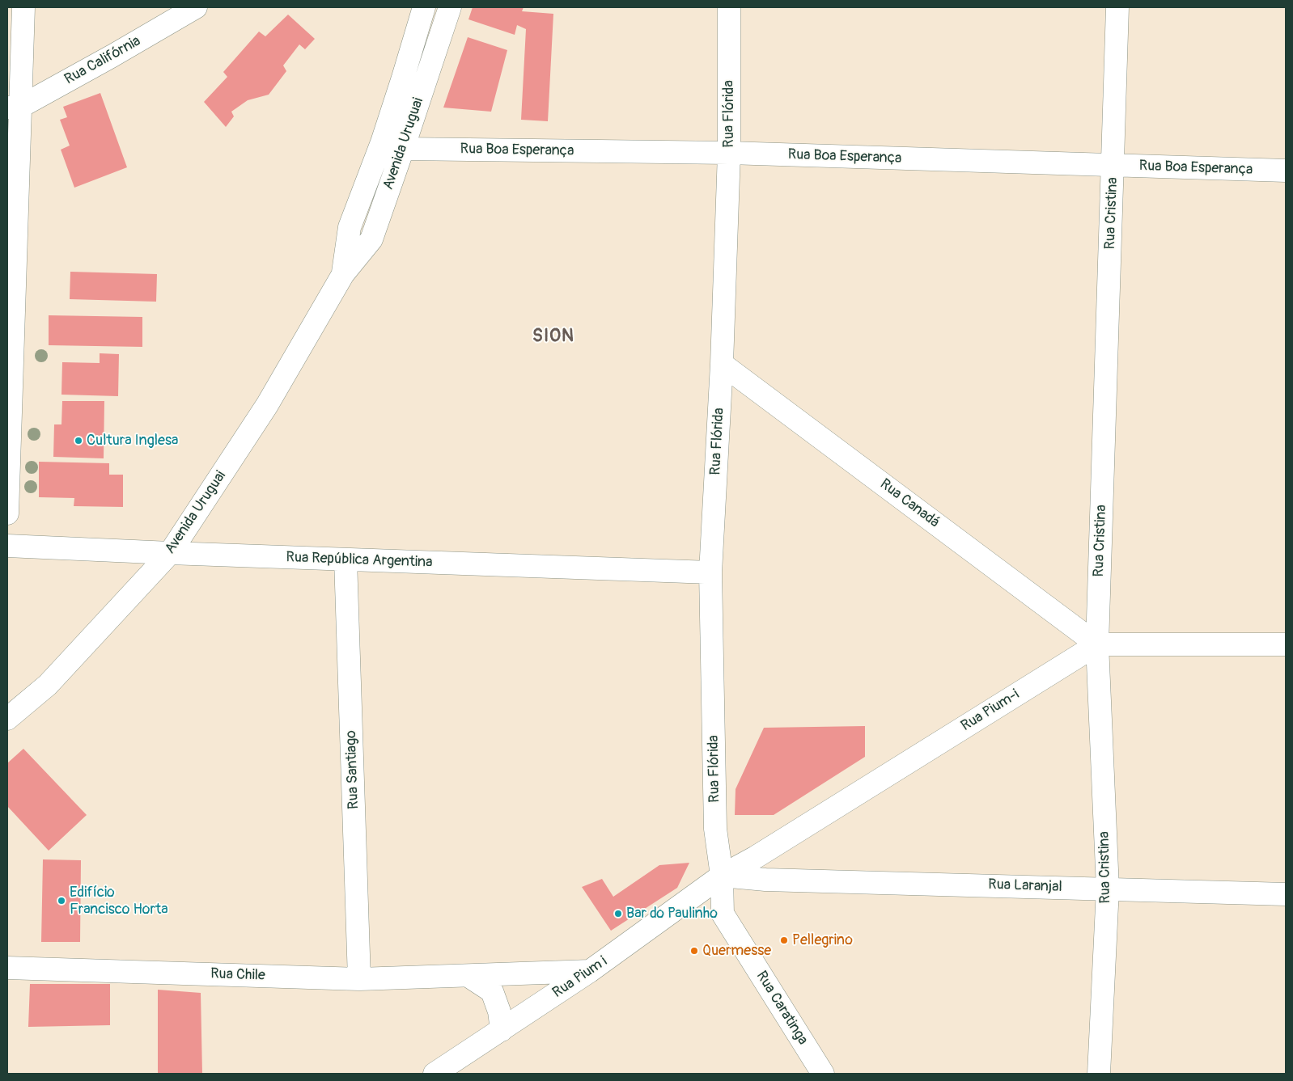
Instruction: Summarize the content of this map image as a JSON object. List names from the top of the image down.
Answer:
{
  "streets": {
    "street": [
      "Rua Califórnia",
      "Rua Flórida",
      "Avenida Uruguai",
      "Rua Boa Esperança",
      "Rua Cristina",
      "Rua Canadá",
      "Rua República Argentina",
      "Rua Pium-i",
      "Rua Santiago",
      "Rua Laranjal",
      "Rua Chile",
      "Rua Pium i",
      "Rua Caratinga"
    ]
  },
  "crossings": [
    ["Rua Flórida", "Rua Boa Esperança"],
    ["Rua Flórida", "Rua Canadá"],
    ["Rua Flórida", "Rua República Argentina"],
    ["Rua Flórida", "Rua Pium-i"],
    ["Rua Flórida", "Rua Laranjal"],
    ["Rua Flórida", "Rua Pium i"],
    ["Rua Flórida", "Rua Caratinga"],
    ["Avenida Uruguai", "Rua Boa Esperança"],
    ["Avenida Uruguai", "Rua República Argentina"],
    ["Rua Boa Esperança", "Rua Cristina"],
    ["Rua Cristina", "Rua Canadá"],
    ["Rua Cristina", "Rua Pium-i"],
    ["Rua Cristina", "Rua Laranjal"],
    ["Rua Canadá", "Rua Pium-i"],
    ["Rua República Argentina", "Rua Santiago"],
    ["Rua Pium-i", "Rua Laranjal"],
    ["Rua Pium-i", "Rua Pium i"],
    ["Rua Pium-i", "Rua Caratinga"],
    ["Rua Santiago", "Rua Chile"],
    ["Rua Laranjal", "Rua Pium i"],
    ["Rua Laranjal", "Rua Caratinga"],
    ["Rua Chile", "Rua Pium i"],
    ["Rua Pium i", "Rua Caratinga"]
  ],
  "districts": ["SION"],
  "places": [
    "Cultura Inglesa",
    "Edifício Francisco Horta",
    "Bar do Paulinho",
    "Pellegrino",
    "Quermesse"
  ]
}
